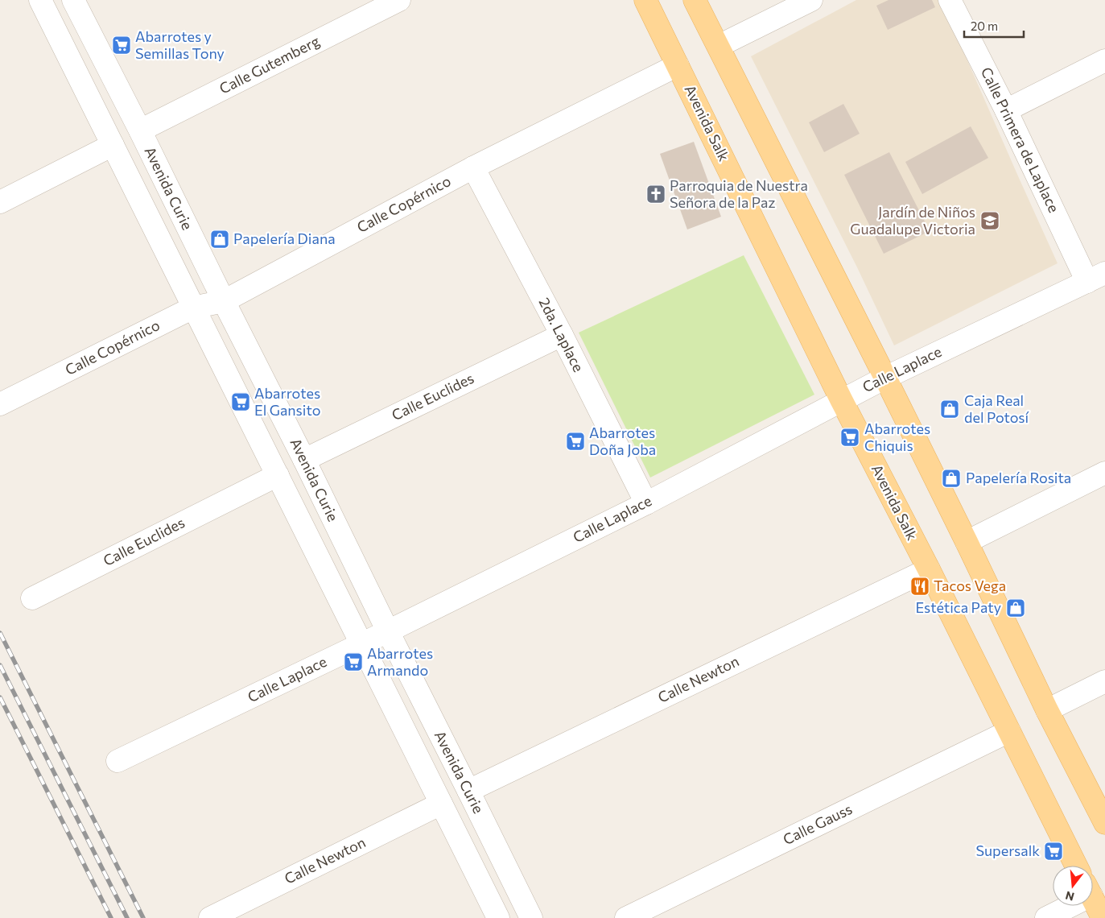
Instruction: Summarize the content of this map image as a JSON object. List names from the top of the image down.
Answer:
{
  "streets": {
    "main road": ["Avenida Salk"],
    "street": [
      "Calle Gutemberg",
      "Calle Primera de Laplace",
      "Avenida Curie",
      "Calle Copérnico",
      "2da. Laplace",
      "Calle Laplace",
      "Calle Euclides",
      "Calle Newton",
      "Calle Gauss"
    ]
  },
  "crossings": [
    ["Calle Gutemberg", "Avenida Curie"],
    ["Avenida Salk", "Calle Copérnico"],
    ["Avenida Salk", "Calle Laplace"],
    ["Avenida Salk", "Calle Newton"],
    ["Avenida Salk", "Calle Gauss"],
    ["Calle Primera de Laplace", "Calle Laplace"],
    ["Avenida Curie", "Calle Copérnico"],
    ["Avenida Curie", "Calle Laplace"],
    ["Avenida Curie", "Calle Euclides"],
    ["Avenida Curie", "Calle Newton"],
    ["Calle Copérnico", "2da. Laplace"],
    ["2da. Laplace", "Calle Laplace"],
    ["2da. Laplace", "Calle Euclides"]
  ],
  "places": {
    "supermarket": [
      "Abarrotes y Semillas Tony",
      "Abarrotes El Gansito",
      "Abarrotes Chiquis",
      "Abarrotes Doña Joba",
      "Abarrotes Armando",
      "Supersalk"
    ],
    "church": ["Parroquia de Nuestra Señora de la Paz"],
    "school or university": ["Jardín de Niños Guadalupe Victoria"],
    "shop": [
      "Papelería Diana",
      "Caja Real del Potosí",
      "Papelería Rosita",
      "Estética Paty"
    ],
    "restaurant": ["Tacos Vega"]
  },
  "scale_bar": "20 m",
  "north": "bottom"
}
